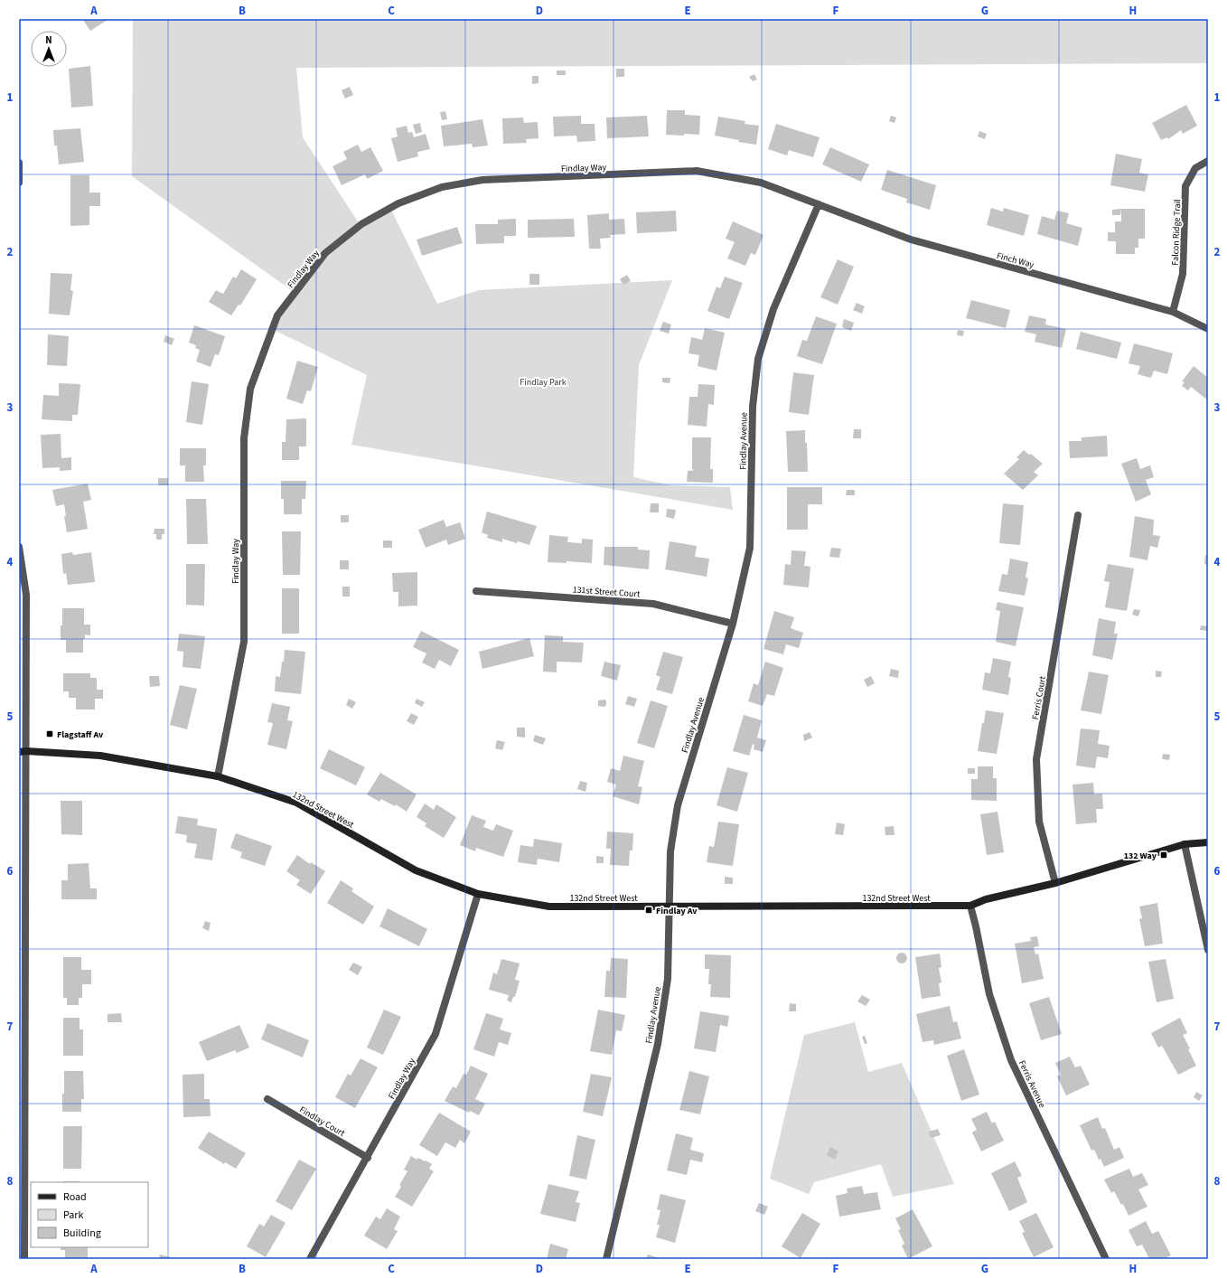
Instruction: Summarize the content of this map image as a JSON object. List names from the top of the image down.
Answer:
{
  "streets": {
    "street": [
      "Findlay Way",
      "Falcon Ridge Trail",
      "Finch Way",
      "Findlay Avenue",
      "131st Street Court",
      "Ferris Court",
      "132nd Street West",
      "Ferris Avenue",
      "Findlay Court"
    ]
  },
  "crossings": [
    ["Findlay Way", "Finch Way"],
    ["Findlay Way", "Findlay Avenue"],
    ["Findlay Way", "132nd Street West"],
    ["Findlay Way", "Findlay Court"],
    ["Falcon Ridge Trail", "Finch Way"],
    ["Finch Way", "Findlay Avenue"],
    ["Findlay Avenue", "131st Street Court"],
    ["Findlay Avenue", "132nd Street West"],
    ["Ferris Court", "132nd Street West"],
    ["132nd Street West", "Ferris Avenue"]
  ],
  "parks": ["Findlay Park"],
  "places": {
    "transit": ["Flagstaff Av", "132 Way", "Findlay Av"]
  },
  "legend": ["Road", "Park", "Building"],
  "north": "top",
  "grid": {
    "columns": [
      "A",
      "B",
      "C",
      "D",
      "E",
      "F",
      "G",
      "H"
    ],
    "rows": [
      "1",
      "2",
      "3",
      "4",
      "5",
      "6",
      "7",
      "8"
    ]
  }
}
